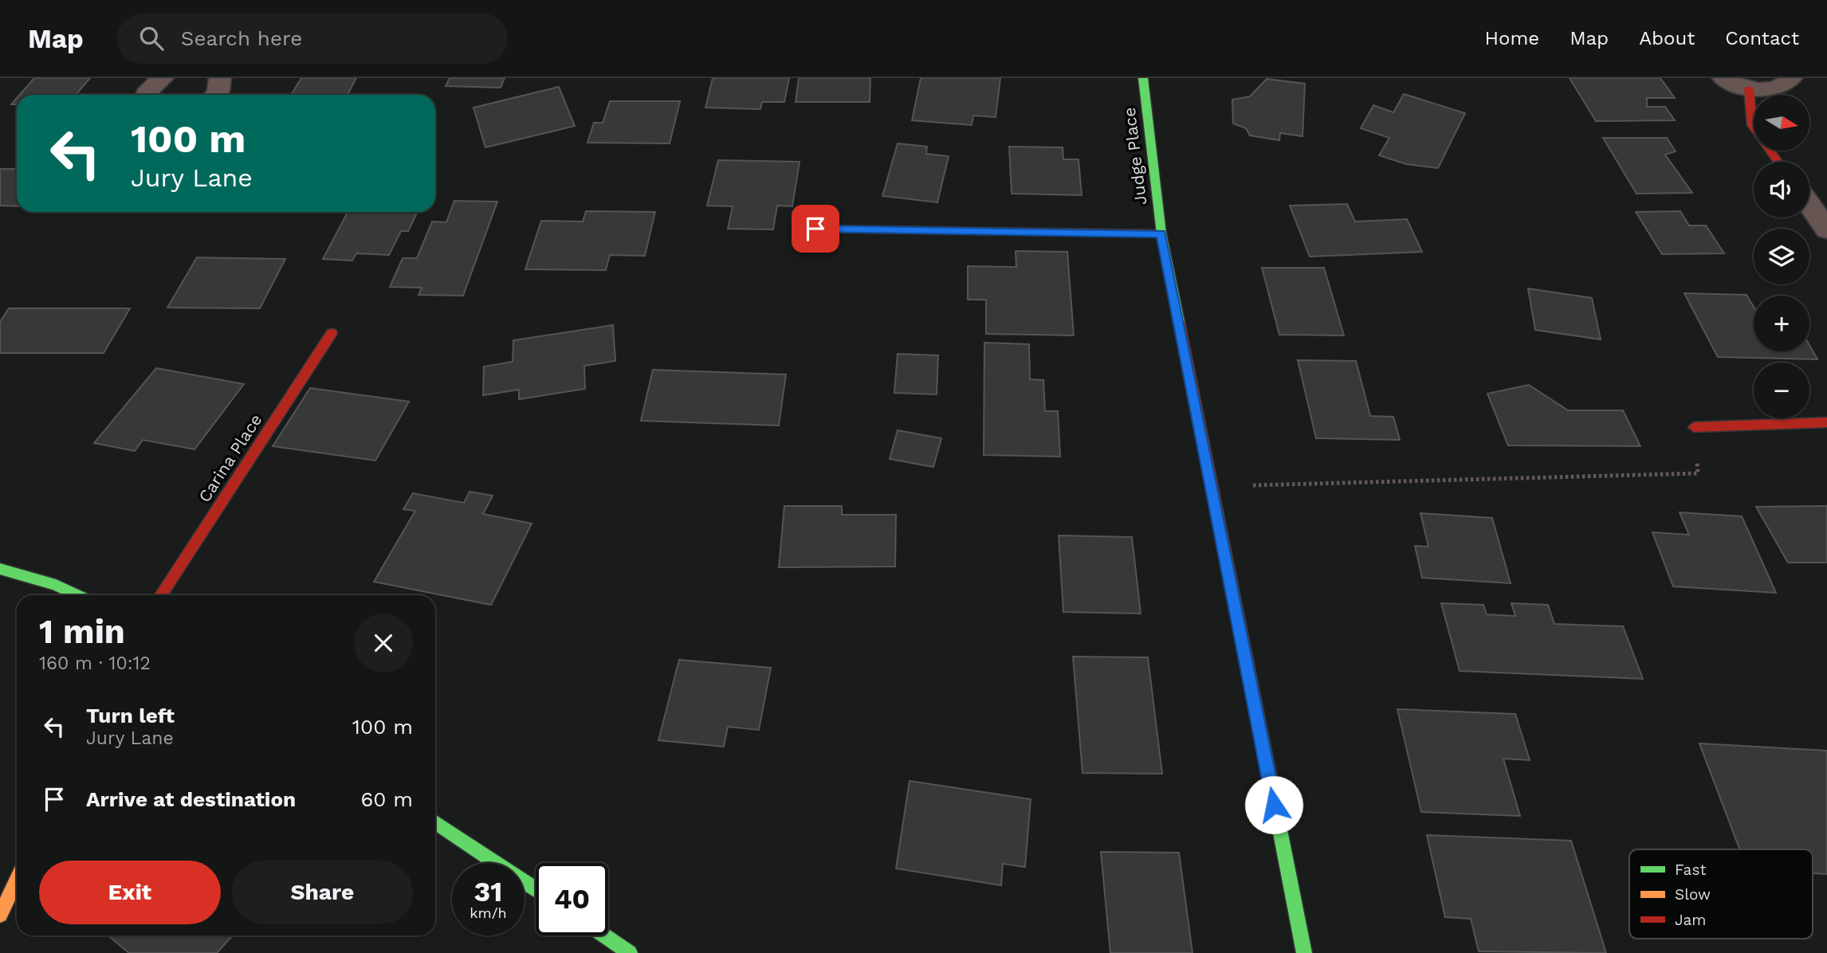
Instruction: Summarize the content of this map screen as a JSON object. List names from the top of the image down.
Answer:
{
  "streets": {
    "street": ["Judge Place", "Carina Place"]
  },
  "legend": ["Fast", "Slow", "Jam"],
  "north": "right",
  "page": {
    "header": "Map",
    "search": "Search here",
    "nav": [
      "Home",
      "Map",
      "About",
      "Contact"
    ],
    "map_buttons": ["+", "−"],
    "turn": ["100 m", "Jury Lane"],
    "heading": ["1 min", "160 m · 10:12"],
    "list": [
      {
        "name": "Turn left",
        "note": "Jury Lane",
        "value": "100 m"
      },
      {
        "name": "Arrive at destination",
        "value": "60 m"
      }
    ],
    "buttons": ["Exit", "Share"],
    "speed": "31 km/h",
    "limit": "40"
  }
}
